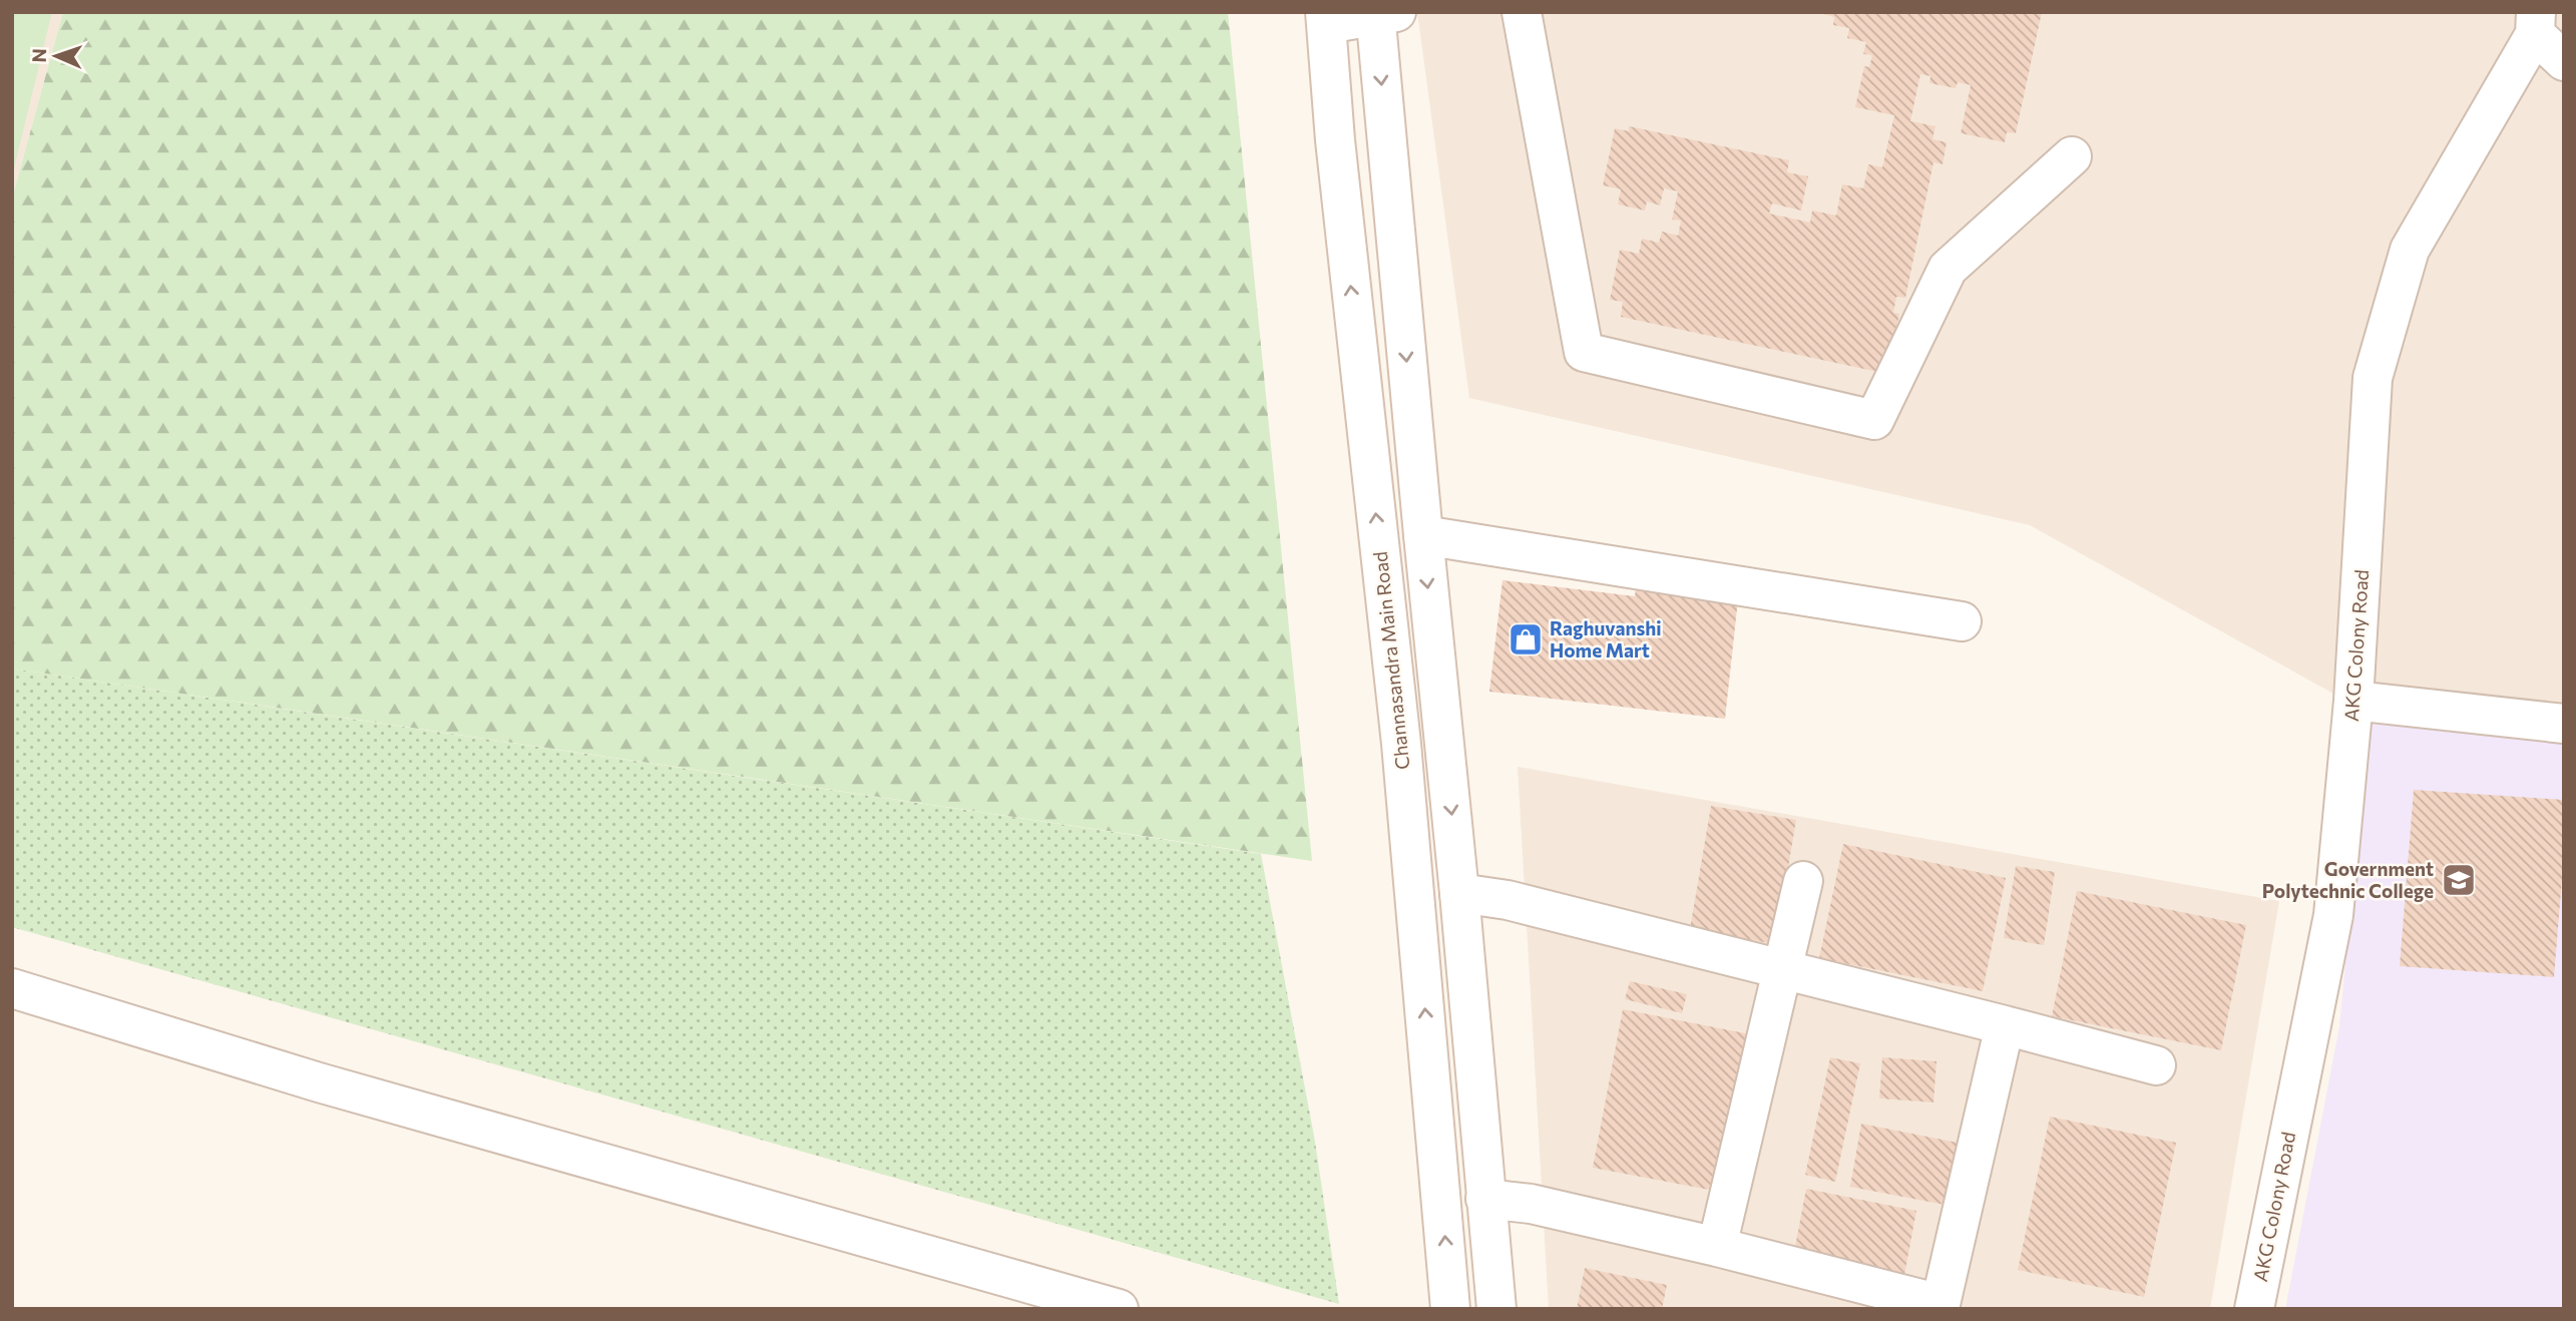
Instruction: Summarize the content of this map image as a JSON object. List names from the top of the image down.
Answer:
{
  "streets": {
    "street": ["AKG Colony Road", "Channasandra Main Road"]
  },
  "places": {
    "shop": ["Raghuvanshi Home Mart"],
    "school or university": ["Government Polytechnic College"]
  },
  "north": "left"
}
